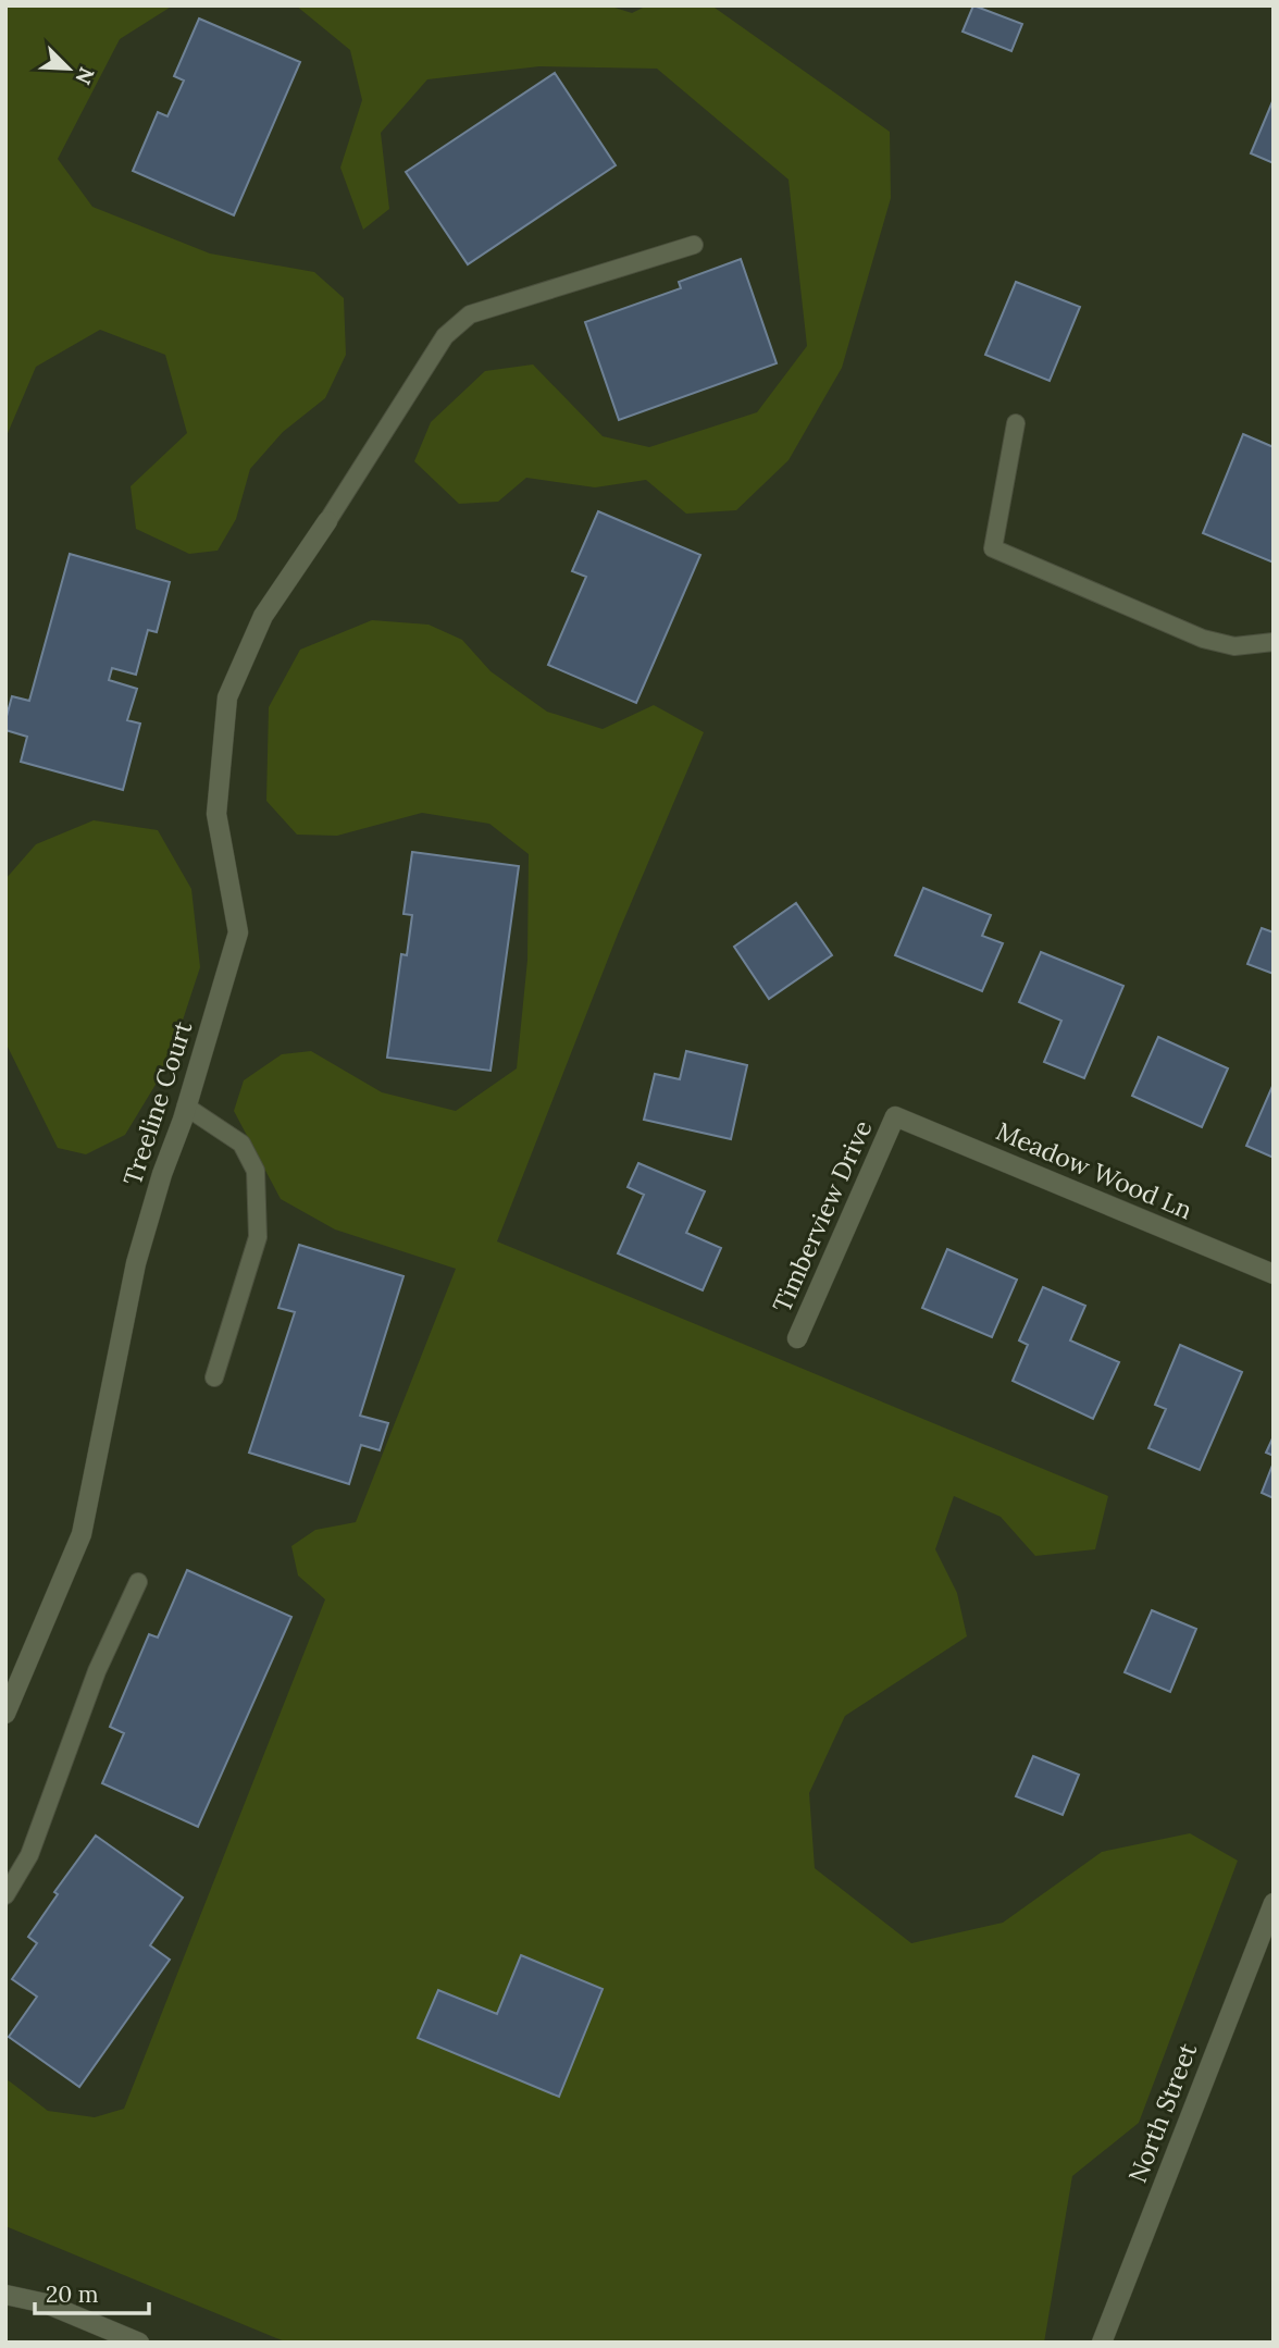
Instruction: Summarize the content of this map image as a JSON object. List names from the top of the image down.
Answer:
{
  "streets": {
    "street": [
      "Treeline Court",
      "Meadow Wood Ln",
      "Timberview Drive",
      "North Street"
    ]
  },
  "crossings": [
    ["Meadow Wood Ln", "Timberview Drive"]
  ],
  "scale_bar": "20 m",
  "north": "bottom right"
}
